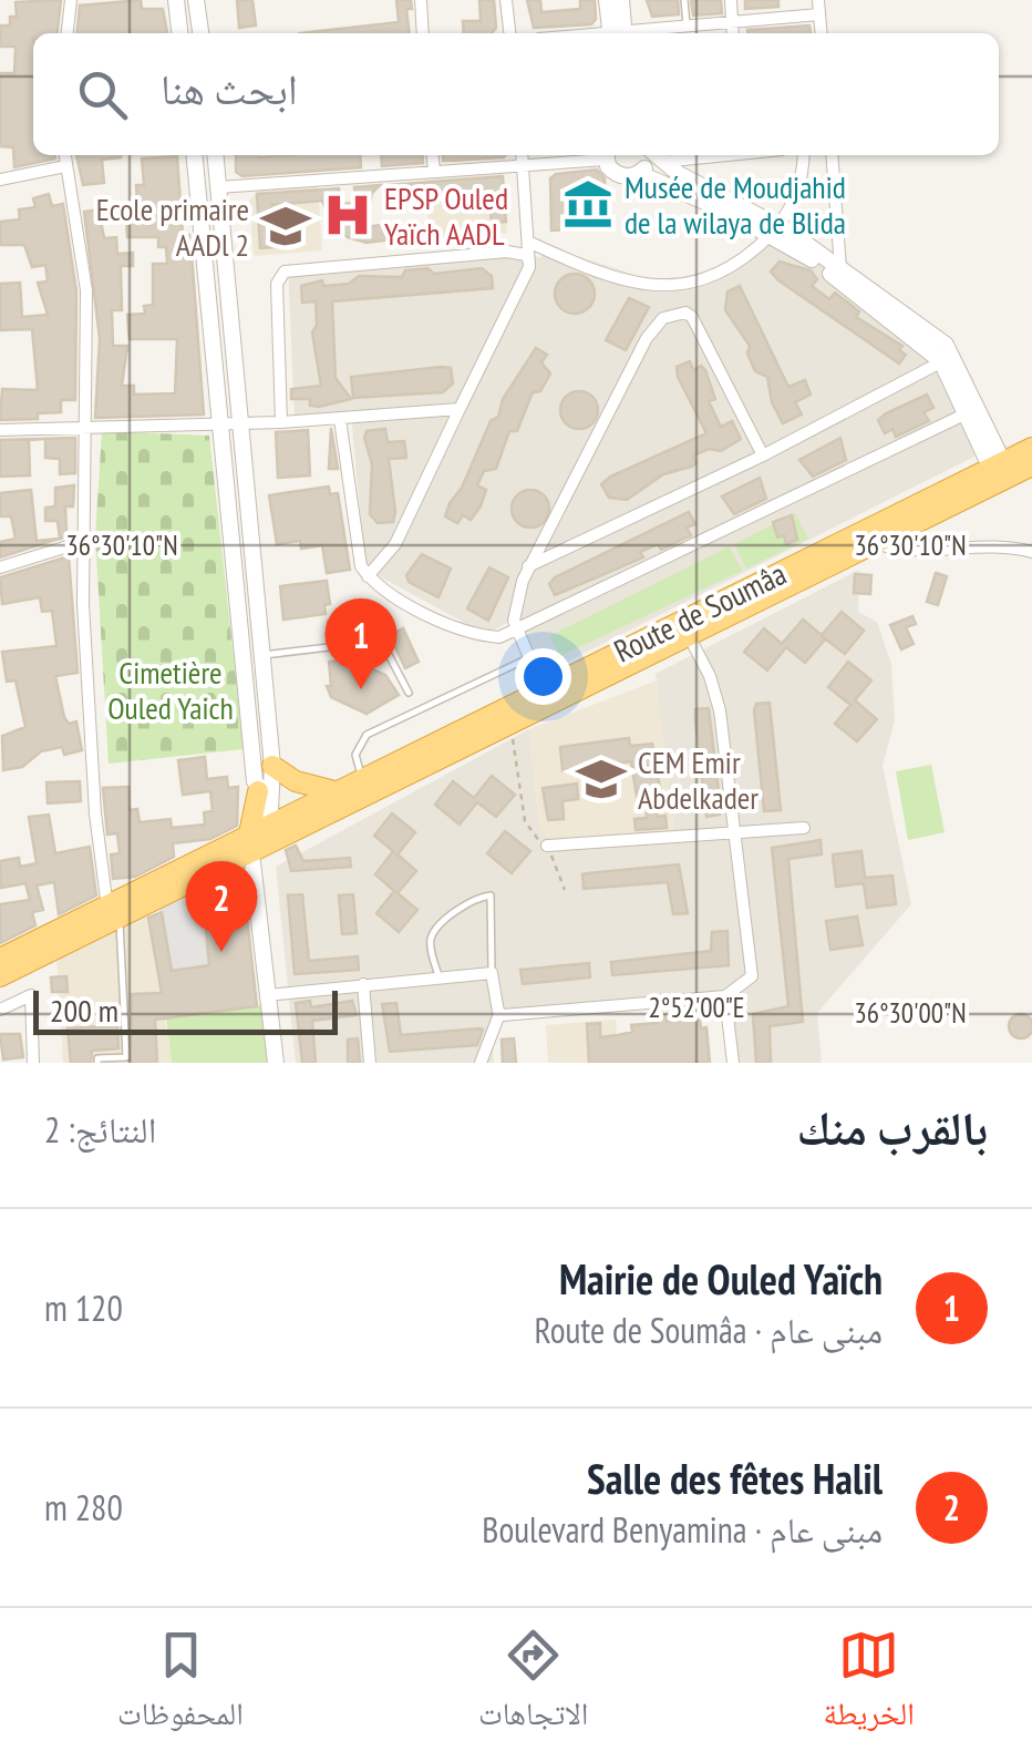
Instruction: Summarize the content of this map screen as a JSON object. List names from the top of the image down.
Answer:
{
  "streets": {
    "highway": ["Route de Soumâa"]
  },
  "parks": ["Cimetière Ouled Yaich"],
  "places": {
    "museum": ["Musée de Moudjahid de la wilaya de Blida"],
    "hospital": ["EPSP Ouled Yaïch AADL"],
    "school or university": ["Ecole primaire AADl 2", "CEM Emir Abdelkader"]
  },
  "scale_bar": "200 m",
  "page": {
    "search": "ابحث هنا",
    "pins": ["1", "2"],
    "scale": "200 m",
    "heading": ["بالقرب منك", "النتائج: 2"],
    "list": [
      {
        "mark": "1",
        "name": "Mairie de Ouled Yaïch",
        "note": "مبنى عام · Route de Soumâa",
        "value": "120 m"
      },
      {
        "mark": "2",
        "name": "Salle des fêtes Halil",
        "note": "مبنى عام · Boulevard Benyamina",
        "value": "280 m"
      }
    ],
    "nav": ["الخريطة", "الاتجاهات", "المحفوظات"]
  },
  "coordinates": ["36°30'10\"N", "2°52'00\"E", "36°30'00\"N"]
}
